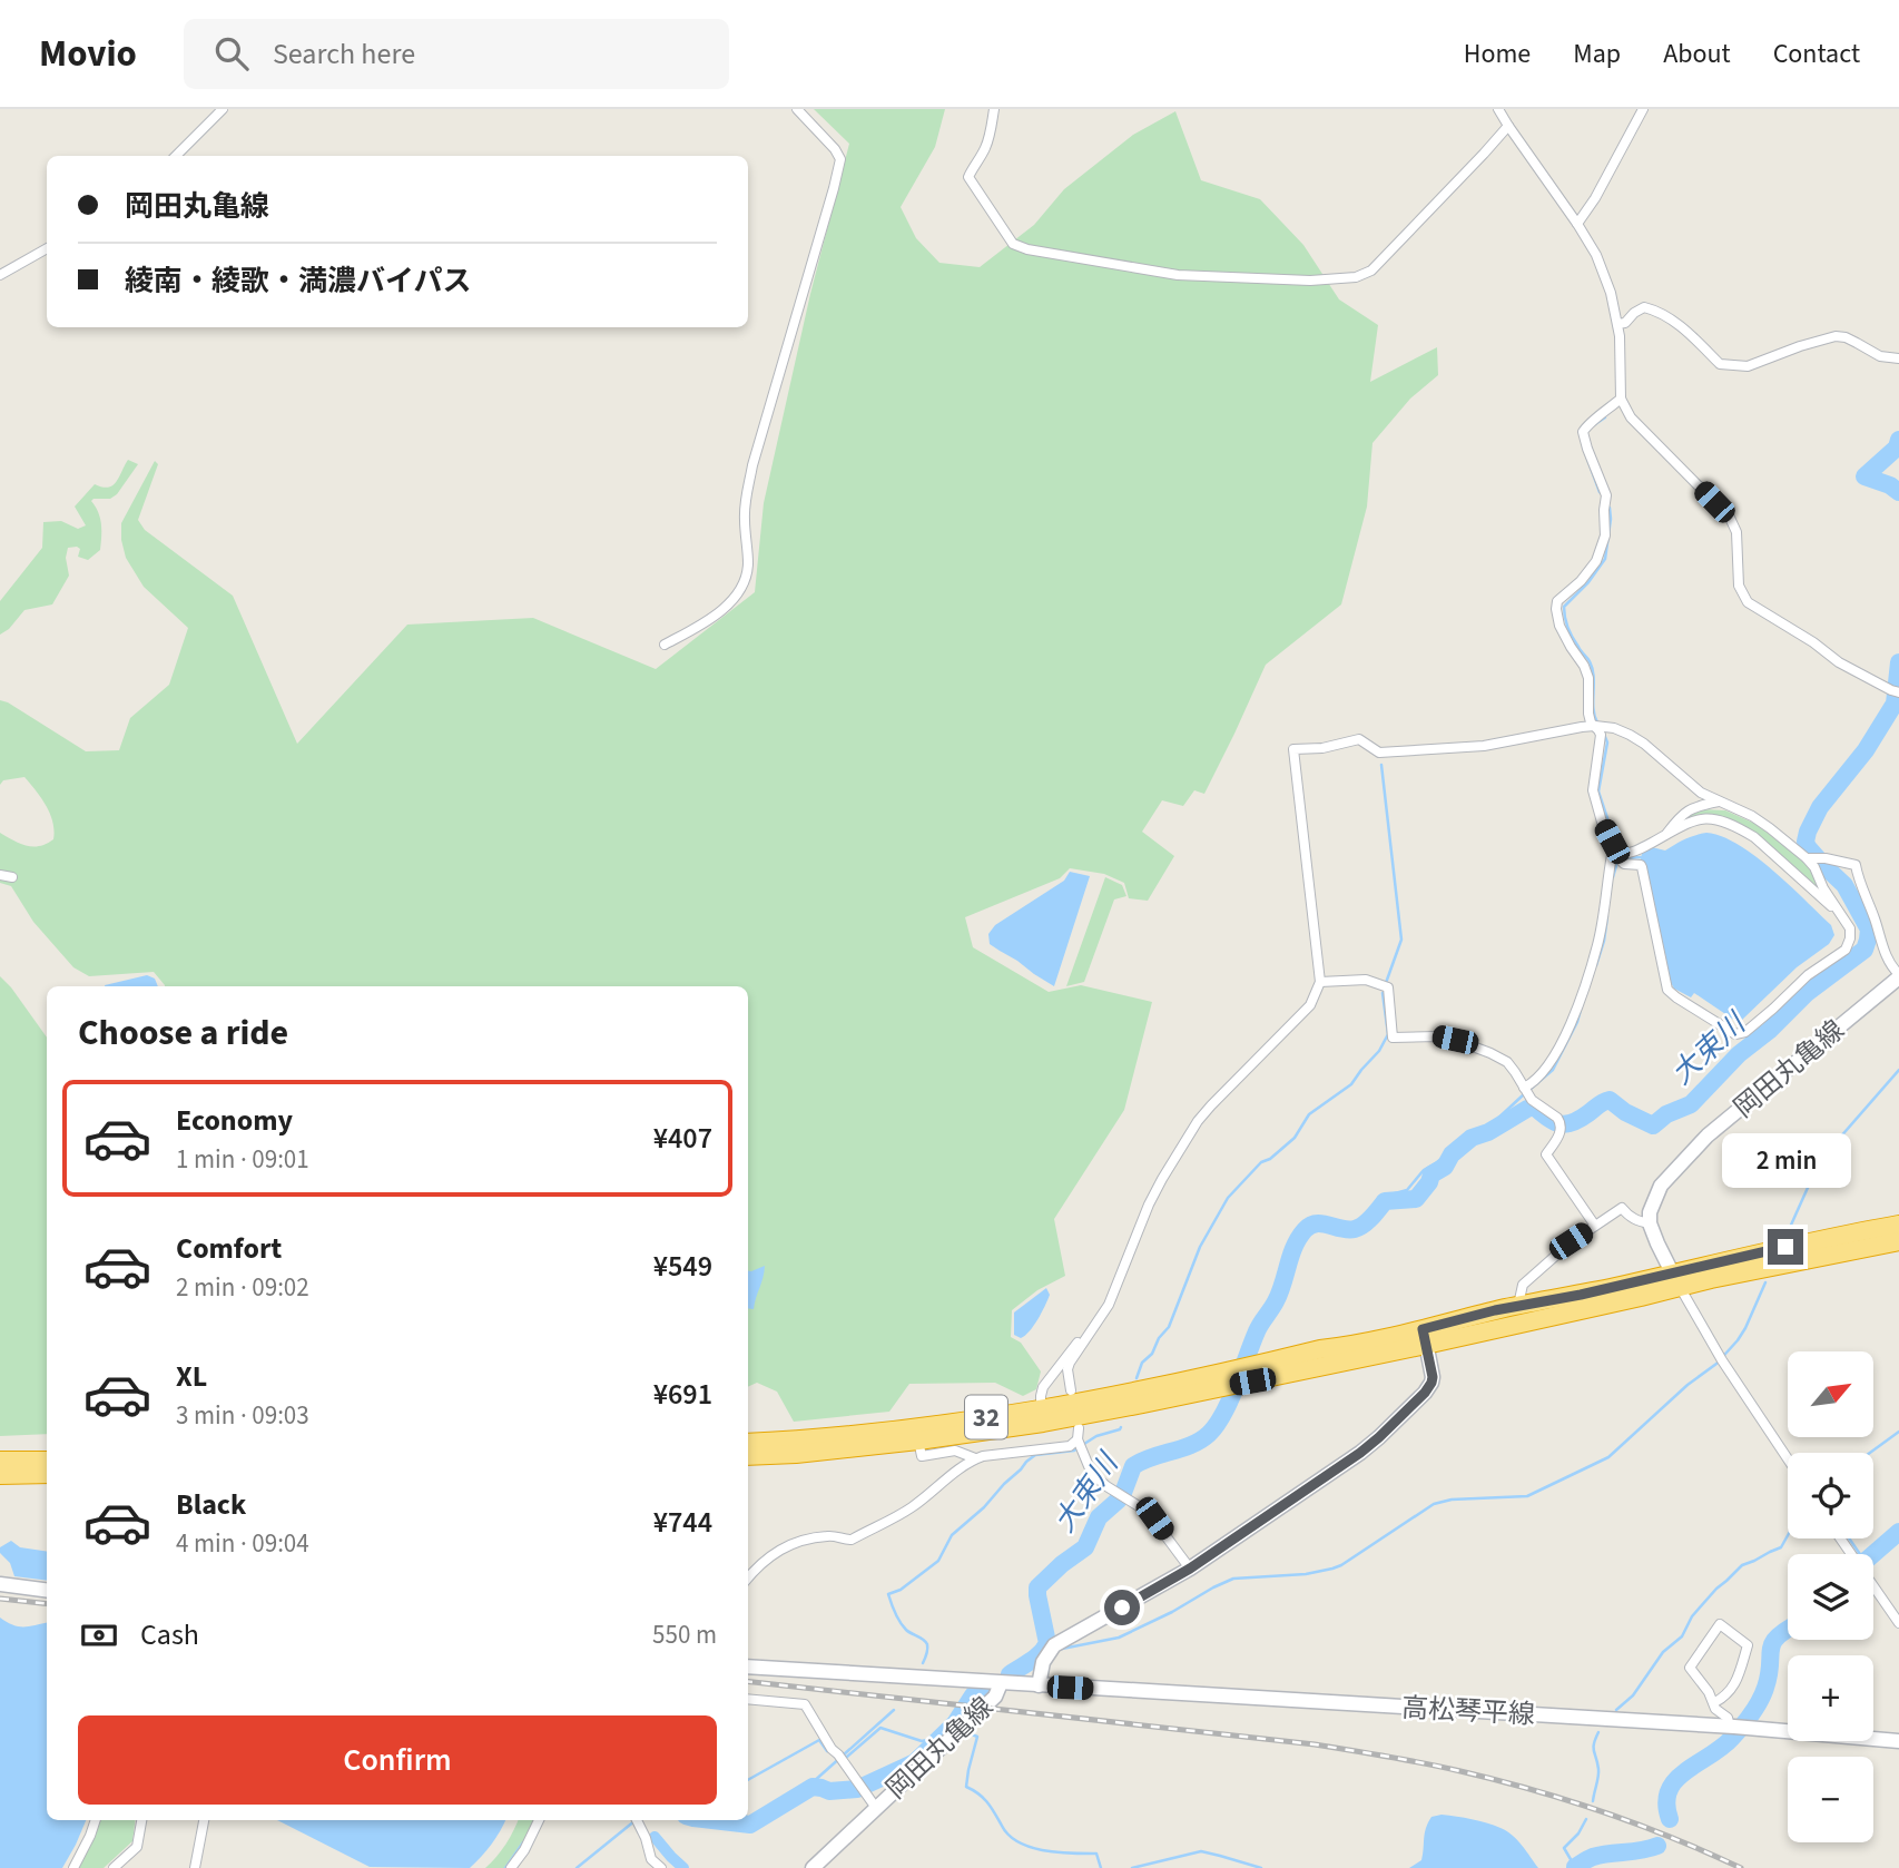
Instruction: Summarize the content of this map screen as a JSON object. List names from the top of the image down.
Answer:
{
  "streets": {
    "highway": ["32"],
    "main road": ["岡田丸亀線", "高松琴平線"]
  },
  "crossings": [
    ["岡田丸亀線", "高松琴平線"]
  ],
  "water": ["大束川"],
  "north": "top right",
  "page": {
    "header": "Movio",
    "search": "Search here",
    "nav": [
      "Home",
      "Map",
      "About",
      "Contact"
    ],
    "banner": ["岡田丸亀線", "綾南・綾歌・満濃バイパス"],
    "heading": "Choose a ride",
    "list": [
      {
        "name": "Economy",
        "note": "1 min · 09:01",
        "value": "¥407"
      },
      {
        "name": "Comfort",
        "note": "2 min · 09:02",
        "value": "¥549"
      },
      {
        "name": "XL",
        "note": "3 min · 09:03",
        "value": "¥691"
      },
      {
        "name": "Black",
        "note": "4 min · 09:04",
        "value": "¥744"
      }
    ],
    "bubble": "2 min",
    "map_buttons": ["+", "−"],
    "pay": ["Cash", "550 m"],
    "buttons": "Confirm"
  }
}
